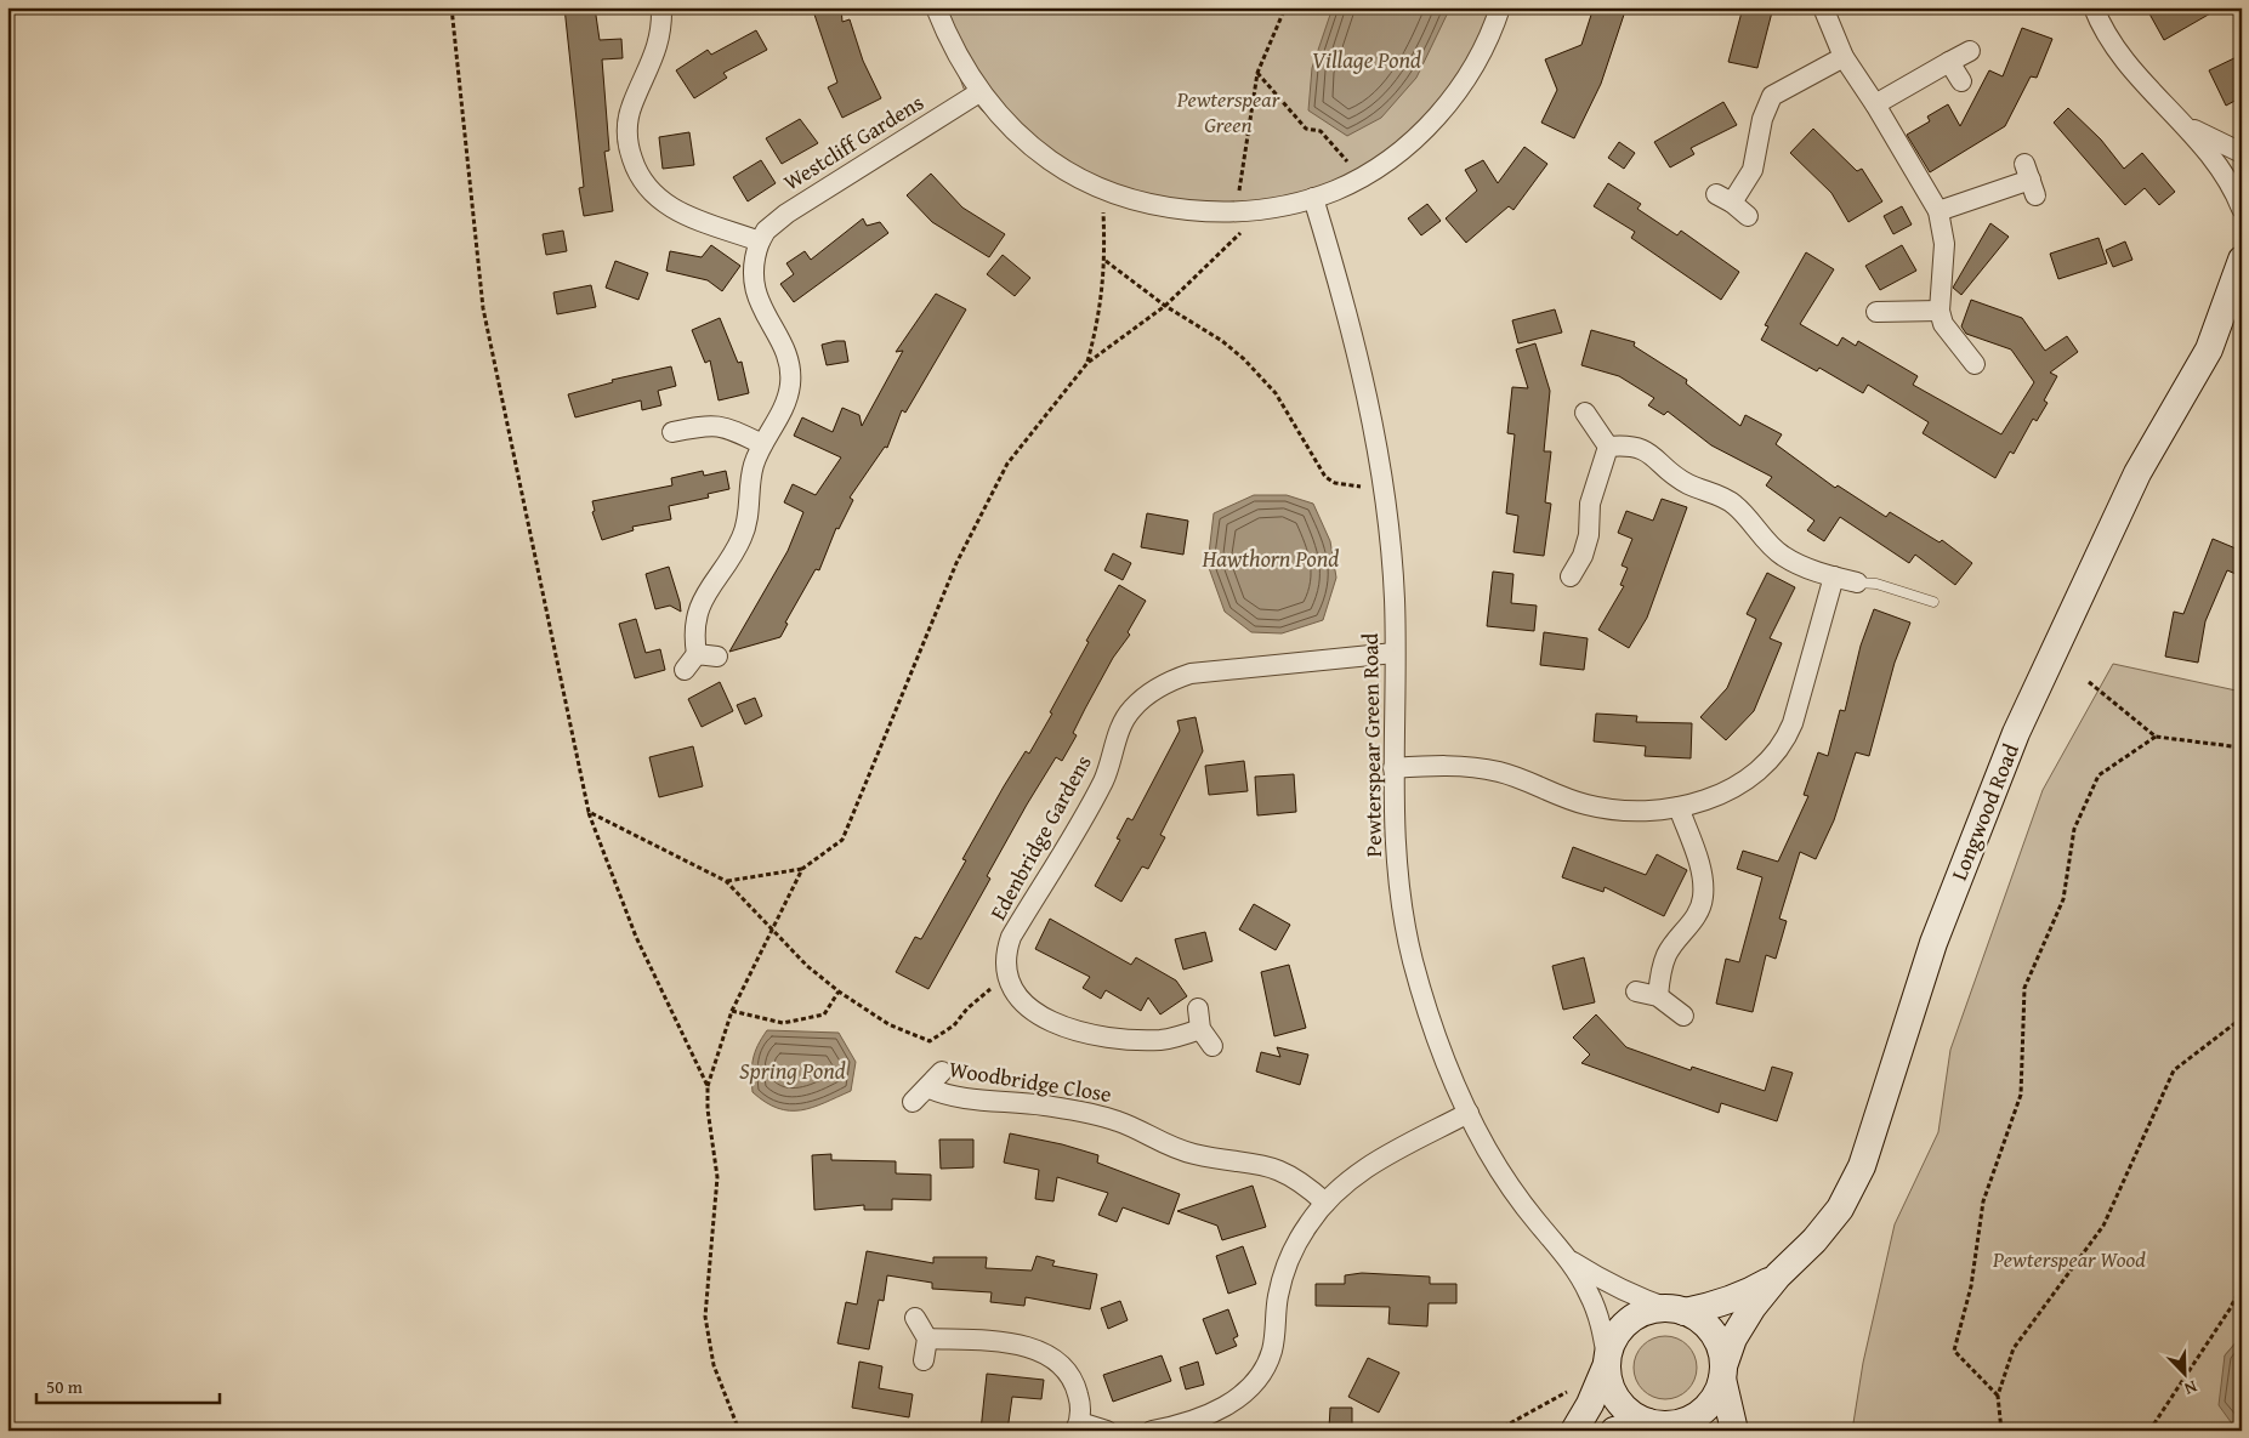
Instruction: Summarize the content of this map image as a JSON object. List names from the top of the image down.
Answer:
{
  "streets": {
    "street": [
      "Westcliff Gardens",
      "Pewterspear Green Road",
      "Longwood Road",
      "Edenbridge Gardens",
      "Woodbridge Close"
    ]
  },
  "crossings": [
    ["Pewterspear Green Road", "Longwood Road"],
    ["Pewterspear Green Road", "Edenbridge Gardens"]
  ],
  "water": ["Village Pond", "Hawthorn Pond", "Spring Pond"],
  "parks": ["Pewterspear Green", "Pewterspear Wood"],
  "scale_bar": "50 m",
  "north": "bottom right"
}
